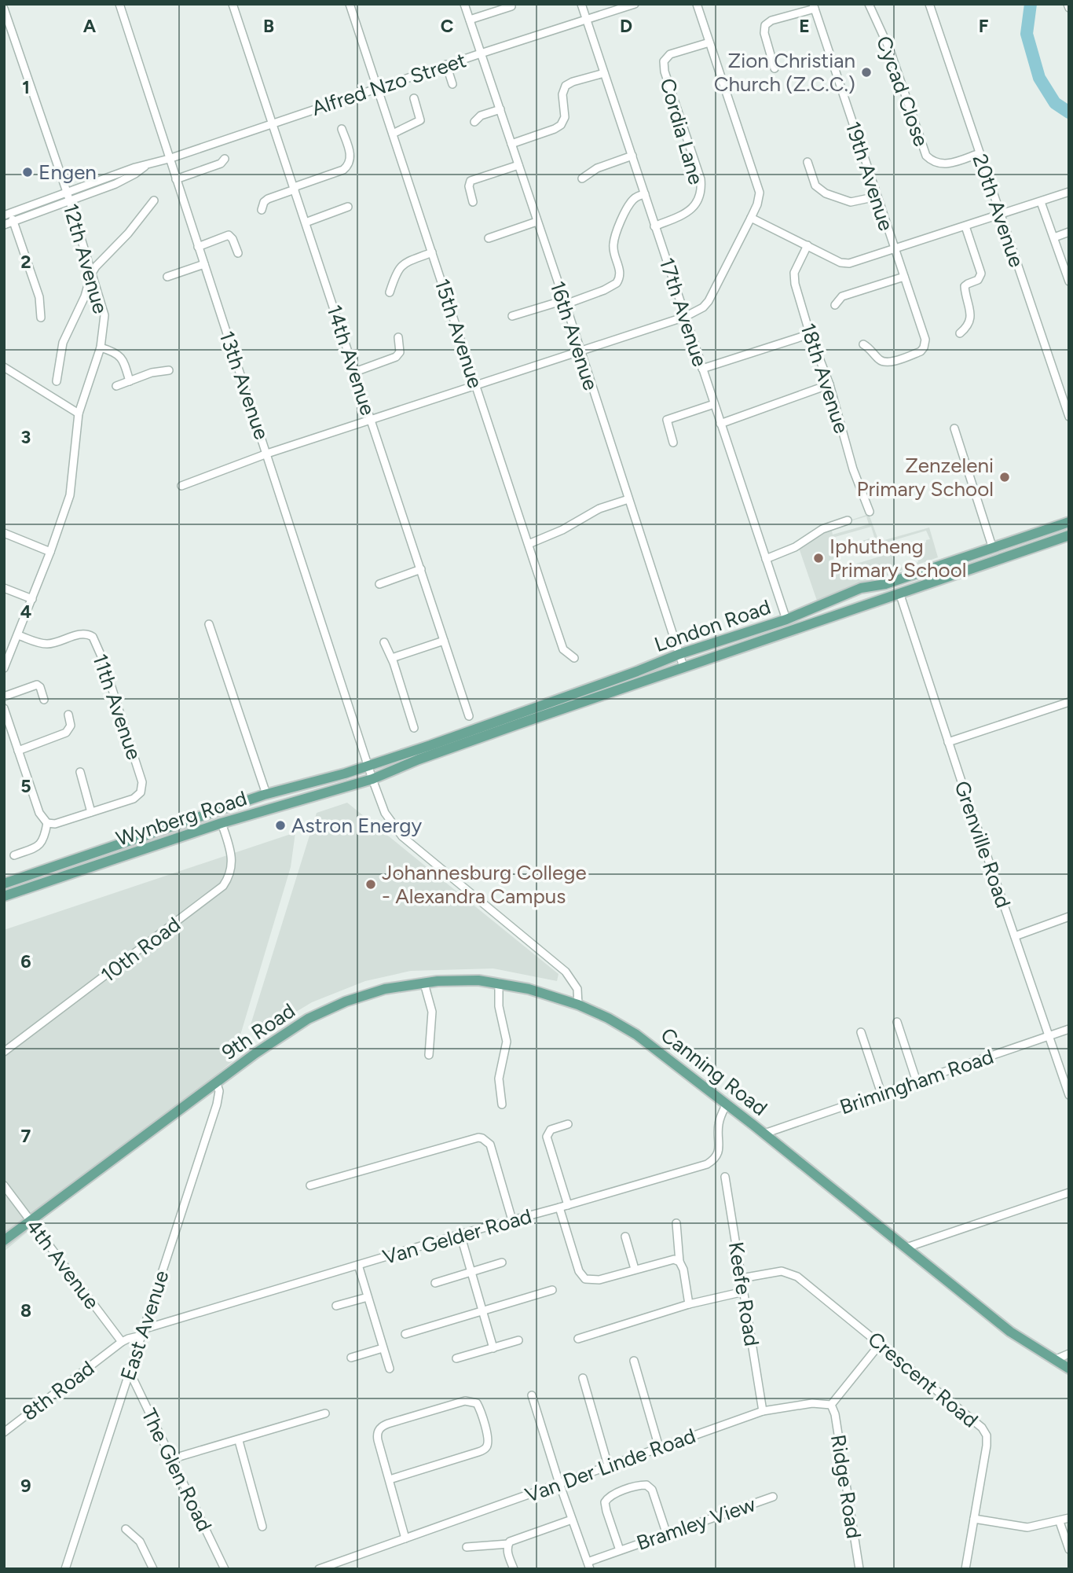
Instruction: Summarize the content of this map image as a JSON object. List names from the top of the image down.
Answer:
{
  "streets": {
    "main road": [
      "London Road",
      "Wynberg Road",
      "9th Road",
      "Canning Road"
    ],
    "street": [
      "Alfred Nzo Street",
      "Cycad Close",
      "Cordia Lane",
      "19th Avenue",
      "20th Avenue",
      "12th Avenue",
      "17th Avenue",
      "15th Avenue",
      "16th Avenue",
      "14th Avenue",
      "18th Avenue",
      "13th Avenue",
      "11th Avenue",
      "Grenville Road",
      "10th Road",
      "Brimingham Road",
      "Van Gelder Road",
      "4th Avenue",
      "Keefe Road",
      "East Avenue",
      "Crescent Road",
      "8th Road",
      "Van Der Linde Road",
      "The Glen Road",
      "Ridge Road",
      "Bramley View"
    ]
  },
  "crossings": [
    ["Alfred Nzo Street", "12th Avenue"],
    ["Alfred Nzo Street", "17th Avenue"],
    ["Alfred Nzo Street", "15th Avenue"],
    ["Alfred Nzo Street", "16th Avenue"],
    ["Alfred Nzo Street", "14th Avenue"],
    ["Alfred Nzo Street", "13th Avenue"],
    ["Cycad Close", "20th Avenue"],
    ["Cordia Lane", "17th Avenue"],
    ["12th Avenue", "11th Avenue"],
    ["17th Avenue", "London Road"],
    ["16th Avenue", "London Road"],
    ["13th Avenue", "London Road"],
    ["13th Avenue", "Wynberg Road"],
    ["London Road", "Wynberg Road"],
    ["London Road", "Grenville Road"],
    ["Wynberg Road", "10th Road"],
    ["Grenville Road", "Brimingham Road"],
    ["9th Road", "Canning Road"],
    ["9th Road", "4th Avenue"],
    ["9th Road", "East Avenue"],
    ["Canning Road", "Brimingham Road"],
    ["Canning Road", "Van Gelder Road"],
    ["Van Gelder Road", "East Avenue"],
    ["Van Gelder Road", "8th Road"],
    ["4th Avenue", "8th Road"],
    ["Keefe Road", "Crescent Road"],
    ["Keefe Road", "Van Der Linde Road"],
    ["East Avenue", "8th Road"],
    ["East Avenue", "The Glen Road"],
    ["Van Der Linde Road", "Ridge Road"]
  ],
  "places": [
    "Zion Christian Church (Z.C.C.)",
    "Engen",
    "Zenzeleni Primary School",
    "Iphutheng Primary School",
    "Astron Energy",
    "Johannesburg College - Alexandra Campus"
  ],
  "grid": {
    "columns": [
      "A",
      "B",
      "C",
      "D",
      "E",
      "F"
    ],
    "rows": [
      "1",
      "2",
      "3",
      "4",
      "5",
      "6",
      "7",
      "8",
      "9"
    ]
  }
}
